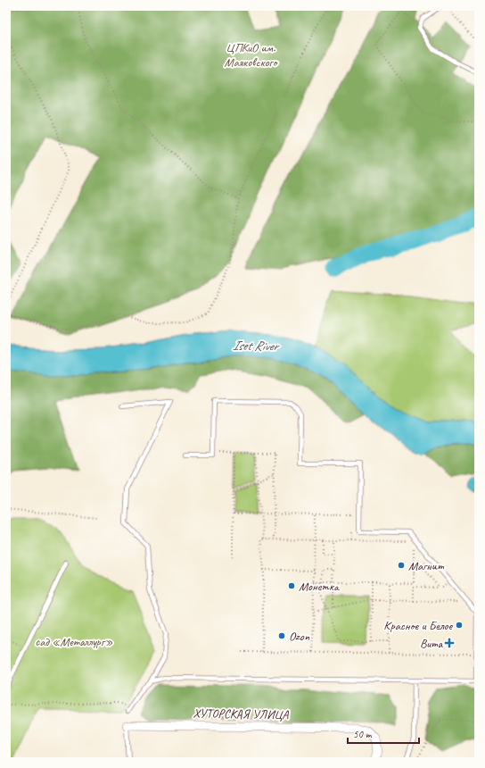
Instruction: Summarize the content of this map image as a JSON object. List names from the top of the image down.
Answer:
{
  "streets": {
    "street": ["ХУТОРСКАЯ УЛИЦА"]
  },
  "water": ["Iset River"],
  "parks": ["ЦПКиО им. Маяковского", "сад «Металлург»"],
  "places": {
    "other": [
      "Магнит",
      "Монетка",
      "Красное и Белое",
      "Ozon"
    ],
    "health": ["Вита"]
  },
  "scale_bar": "50 m"
}
